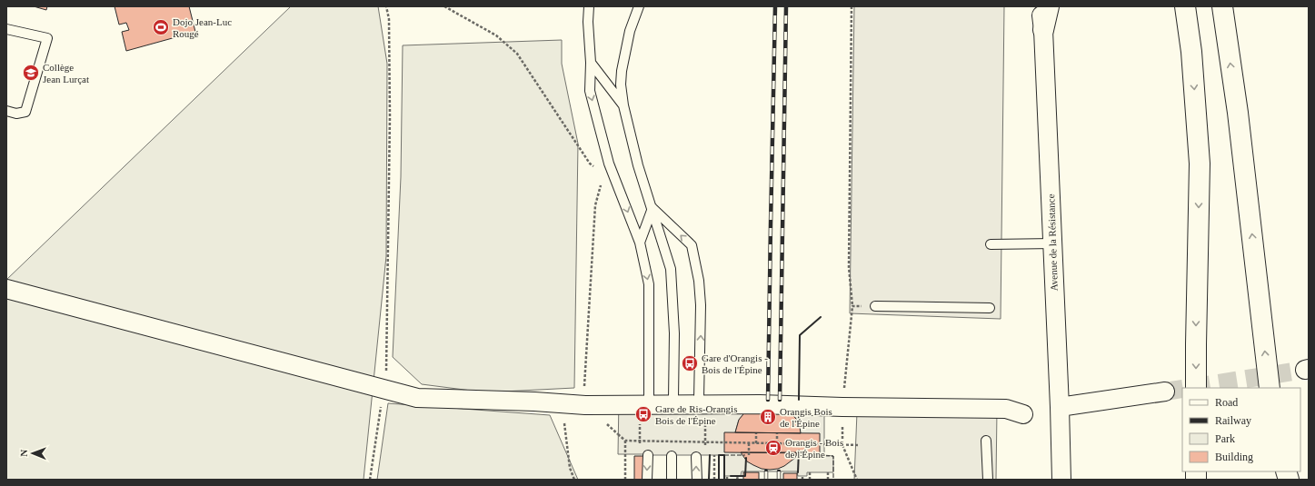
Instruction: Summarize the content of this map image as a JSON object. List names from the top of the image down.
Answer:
{
  "streets": {
    "street": ["Avenue de la Résistance"]
  },
  "places": {
    "sports": ["Dojo Jean-Luc Rougé"],
    "school or university": ["Collège Jean Lurçat"],
    "bus stop": ["Gare d'Orangis - Bois de l'Épine", "Gare de Ris-Orangis Bois de l'Épine"],
    "building": ["Orangis Bois de l'Épine"],
    "station": ["Orangis - Bois de l'Épine"]
  },
  "legend": [
    "Road",
    "Railway",
    "Park",
    "Building"
  ],
  "north": "left"
}
